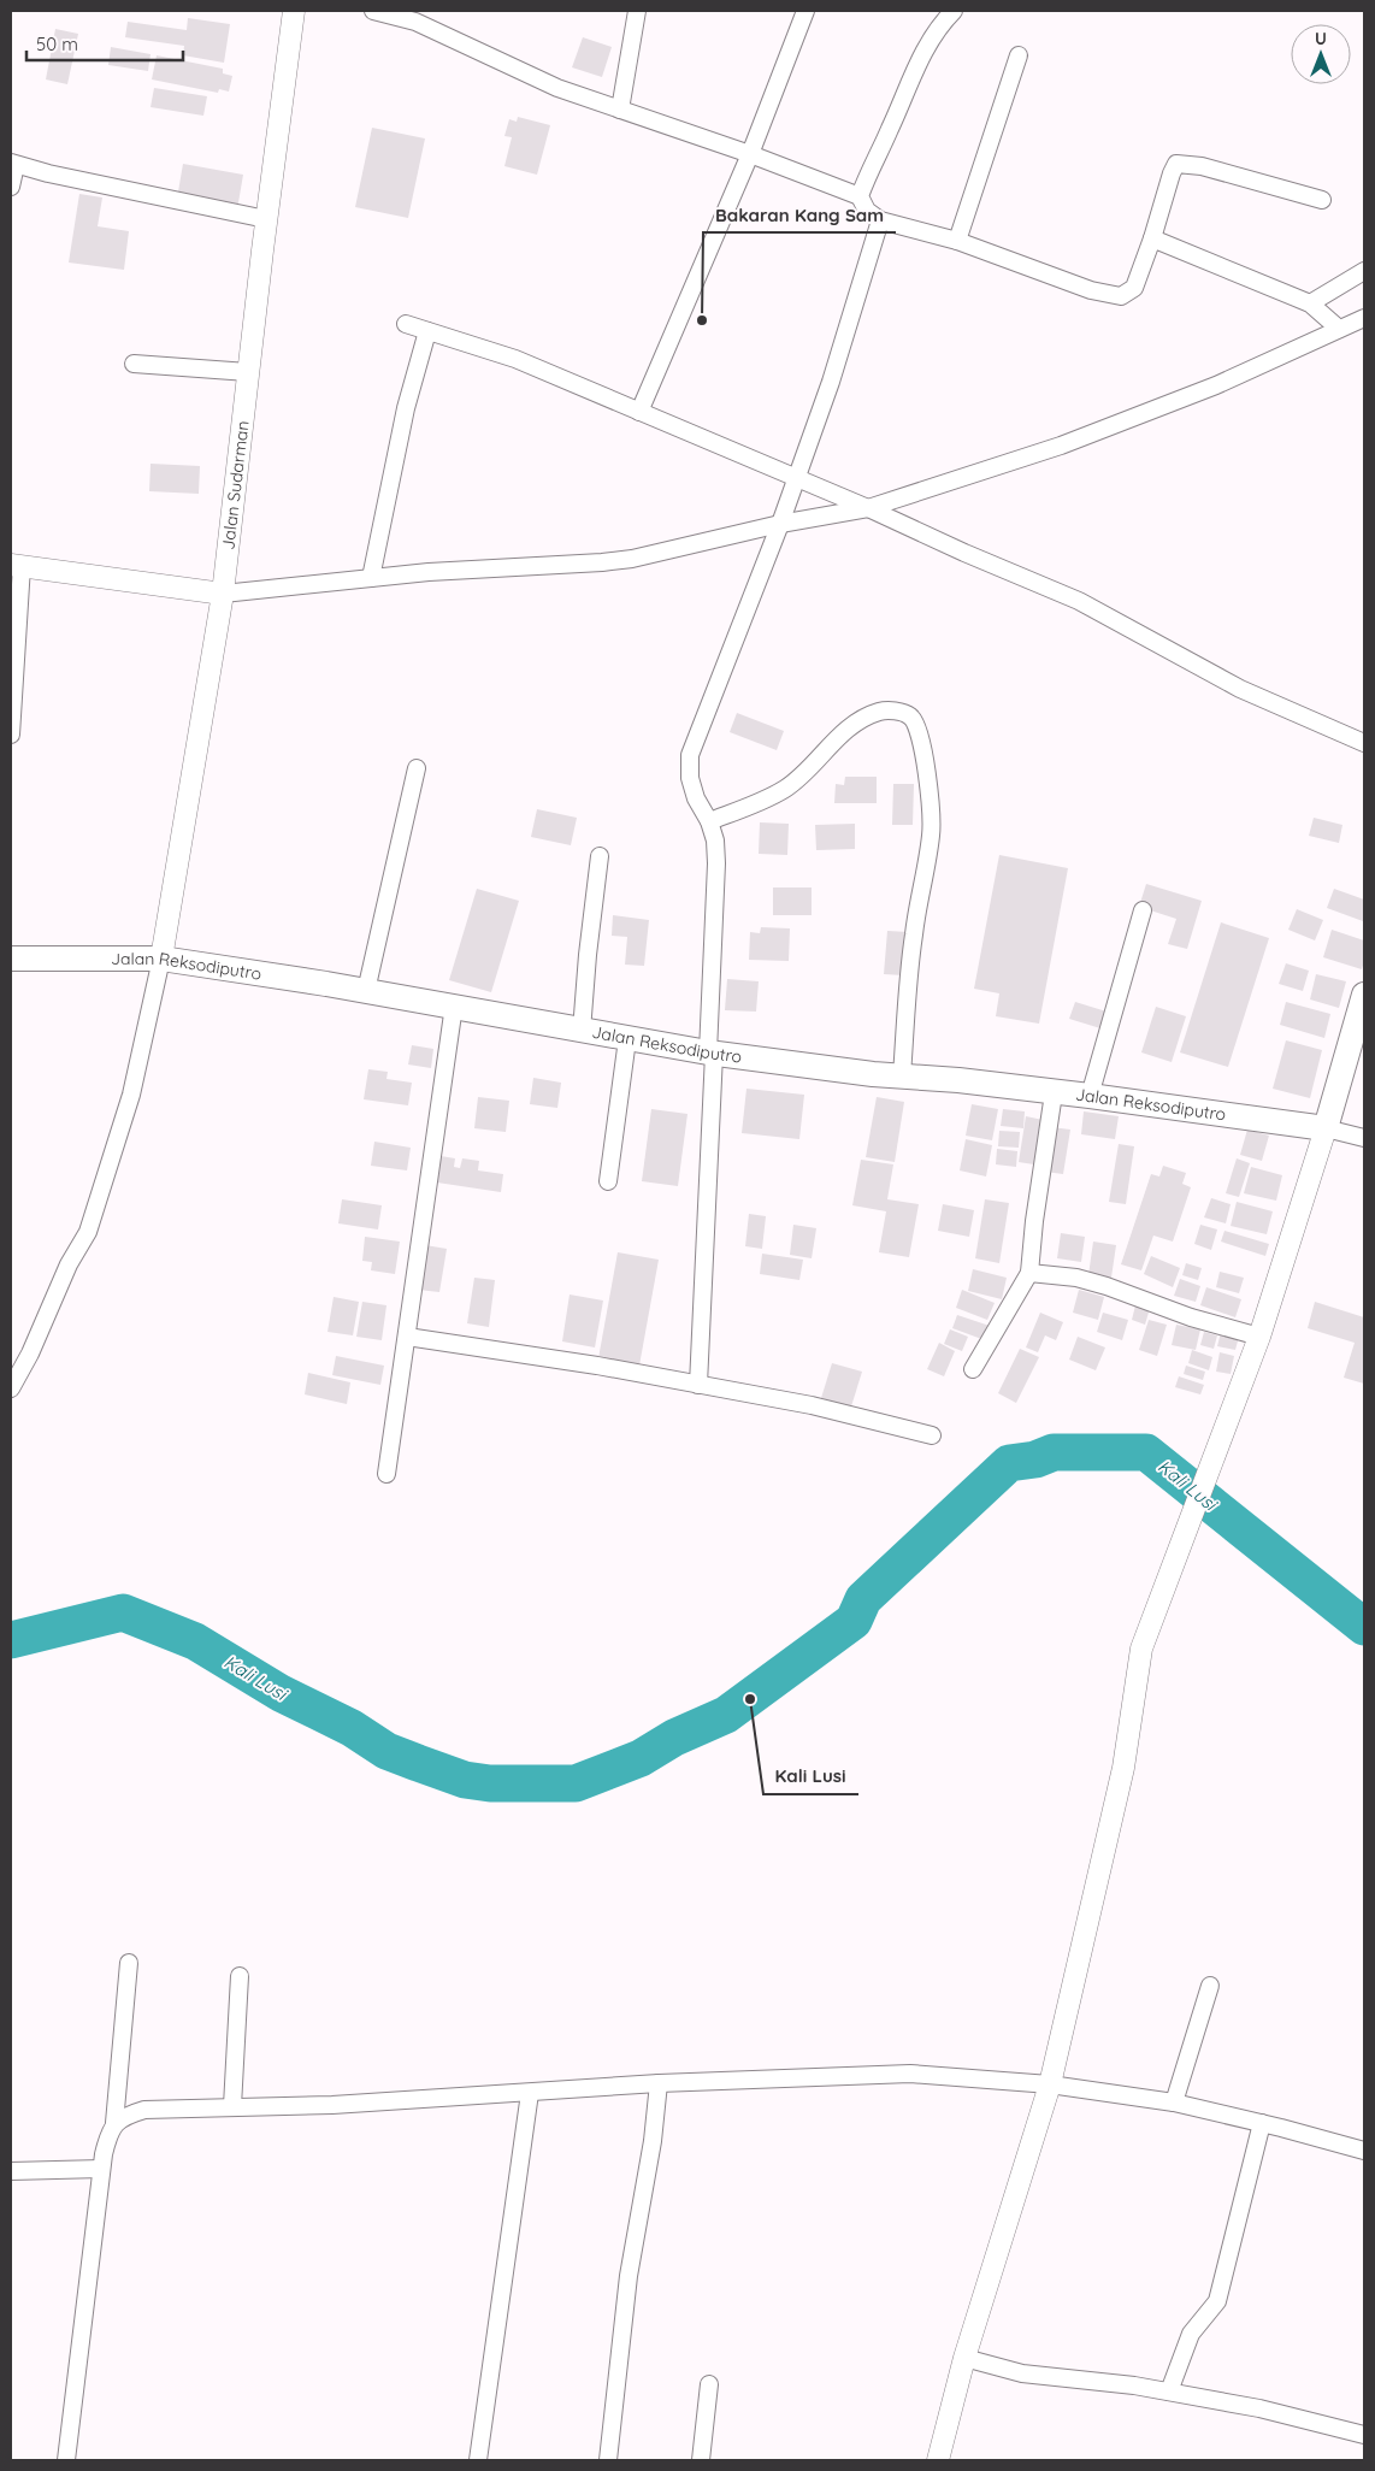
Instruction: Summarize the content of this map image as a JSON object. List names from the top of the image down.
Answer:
{
  "streets": {
    "main road": ["Jalan Reksodiputro"],
    "street": ["Jalan Sudarman"]
  },
  "crossings": [
    ["Jalan Sudarman", "Jalan Reksodiputro"]
  ],
  "water": ["Kali Lusi"],
  "places": ["Bakaran Kang Sam", "Kali Lusi"],
  "scale_bar": "50 m",
  "north": "top"
}
